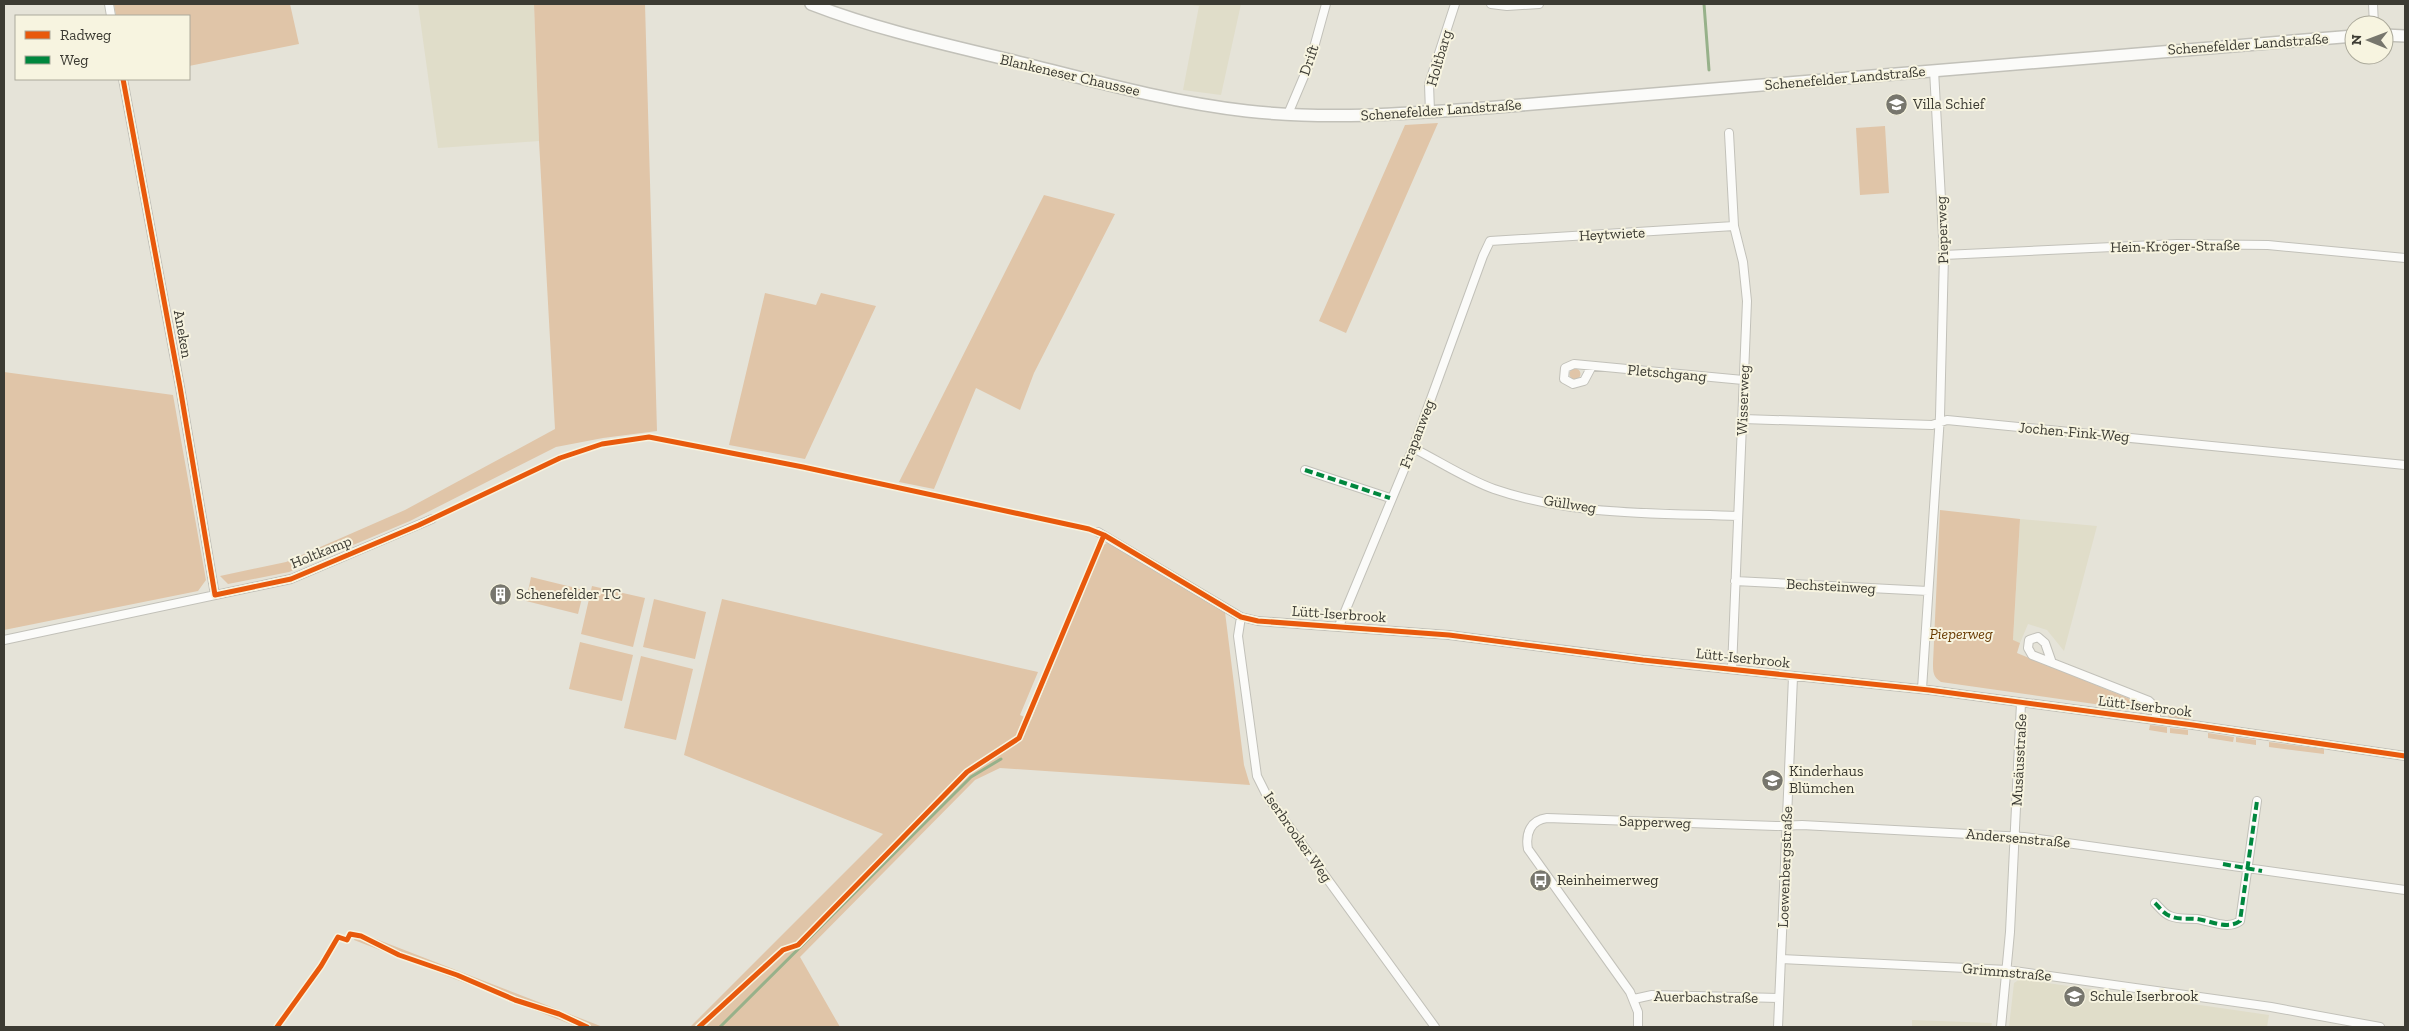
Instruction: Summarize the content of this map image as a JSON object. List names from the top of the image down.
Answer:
{
  "streets": {
    "main road": ["Schenefelder Landstraße", "Blankeneser Chaussee"],
    "street": [
      "Holtbarg",
      "Drift",
      "Pieperweg",
      "Heytwiete",
      "Hein-Kröger-Straße",
      "Aneken",
      "Pletschgang",
      "Wisserweg",
      "Jochen-Fink-Weg",
      "Frapanweg",
      "Güllweg",
      "Holtkamp",
      "Bechsteinweg",
      "Lütt-Iserbrook",
      "Musäusstraße",
      "Sapperweg",
      "Iserbrooker Weg",
      "Andersenstraße",
      "Loewenbergstraße",
      "Grimmstraße",
      "Auerbachstraße"
    ]
  },
  "crossings": [
    ["Schenefelder Landstraße", "Holtbarg"],
    ["Schenefelder Landstraße", "Blankeneser Chaussee"],
    ["Schenefelder Landstraße", "Pieperweg"],
    ["Drift", "Blankeneser Chaussee"],
    ["Pieperweg", "Hein-Kröger-Straße"],
    ["Pieperweg", "Jochen-Fink-Weg"],
    ["Pieperweg", "Bechsteinweg"],
    ["Pieperweg", "Lütt-Iserbrook"],
    ["Heytwiete", "Wisserweg"],
    ["Heytwiete", "Frapanweg"],
    ["Aneken", "Holtkamp"],
    ["Pletschgang", "Wisserweg"],
    ["Wisserweg", "Jochen-Fink-Weg"],
    ["Wisserweg", "Güllweg"],
    ["Wisserweg", "Bechsteinweg"],
    ["Wisserweg", "Lütt-Iserbrook"],
    ["Frapanweg", "Güllweg"],
    ["Frapanweg", "Lütt-Iserbrook"],
    ["Lütt-Iserbrook", "Musäusstraße"],
    ["Lütt-Iserbrook", "Iserbrooker Weg"],
    ["Lütt-Iserbrook", "Loewenbergstraße"],
    ["Musäusstraße", "Andersenstraße"],
    ["Musäusstraße", "Grimmstraße"],
    ["Sapperweg", "Andersenstraße"],
    ["Sapperweg", "Loewenbergstraße"],
    ["Sapperweg", "Auerbachstraße"],
    ["Andersenstraße", "Loewenbergstraße"],
    ["Loewenbergstraße", "Grimmstraße"],
    ["Loewenbergstraße", "Auerbachstraße"]
  ],
  "parks": ["Pieperweg"],
  "places": {
    "school or university": ["Villa Schief", "Kinderhaus Blümchen", "Schule Iserbrook"],
    "building": ["Schenefelder TC"],
    "bus stop": ["Reinheimerweg"]
  },
  "legend": ["Radweg", "Weg"],
  "north": "left"
}
